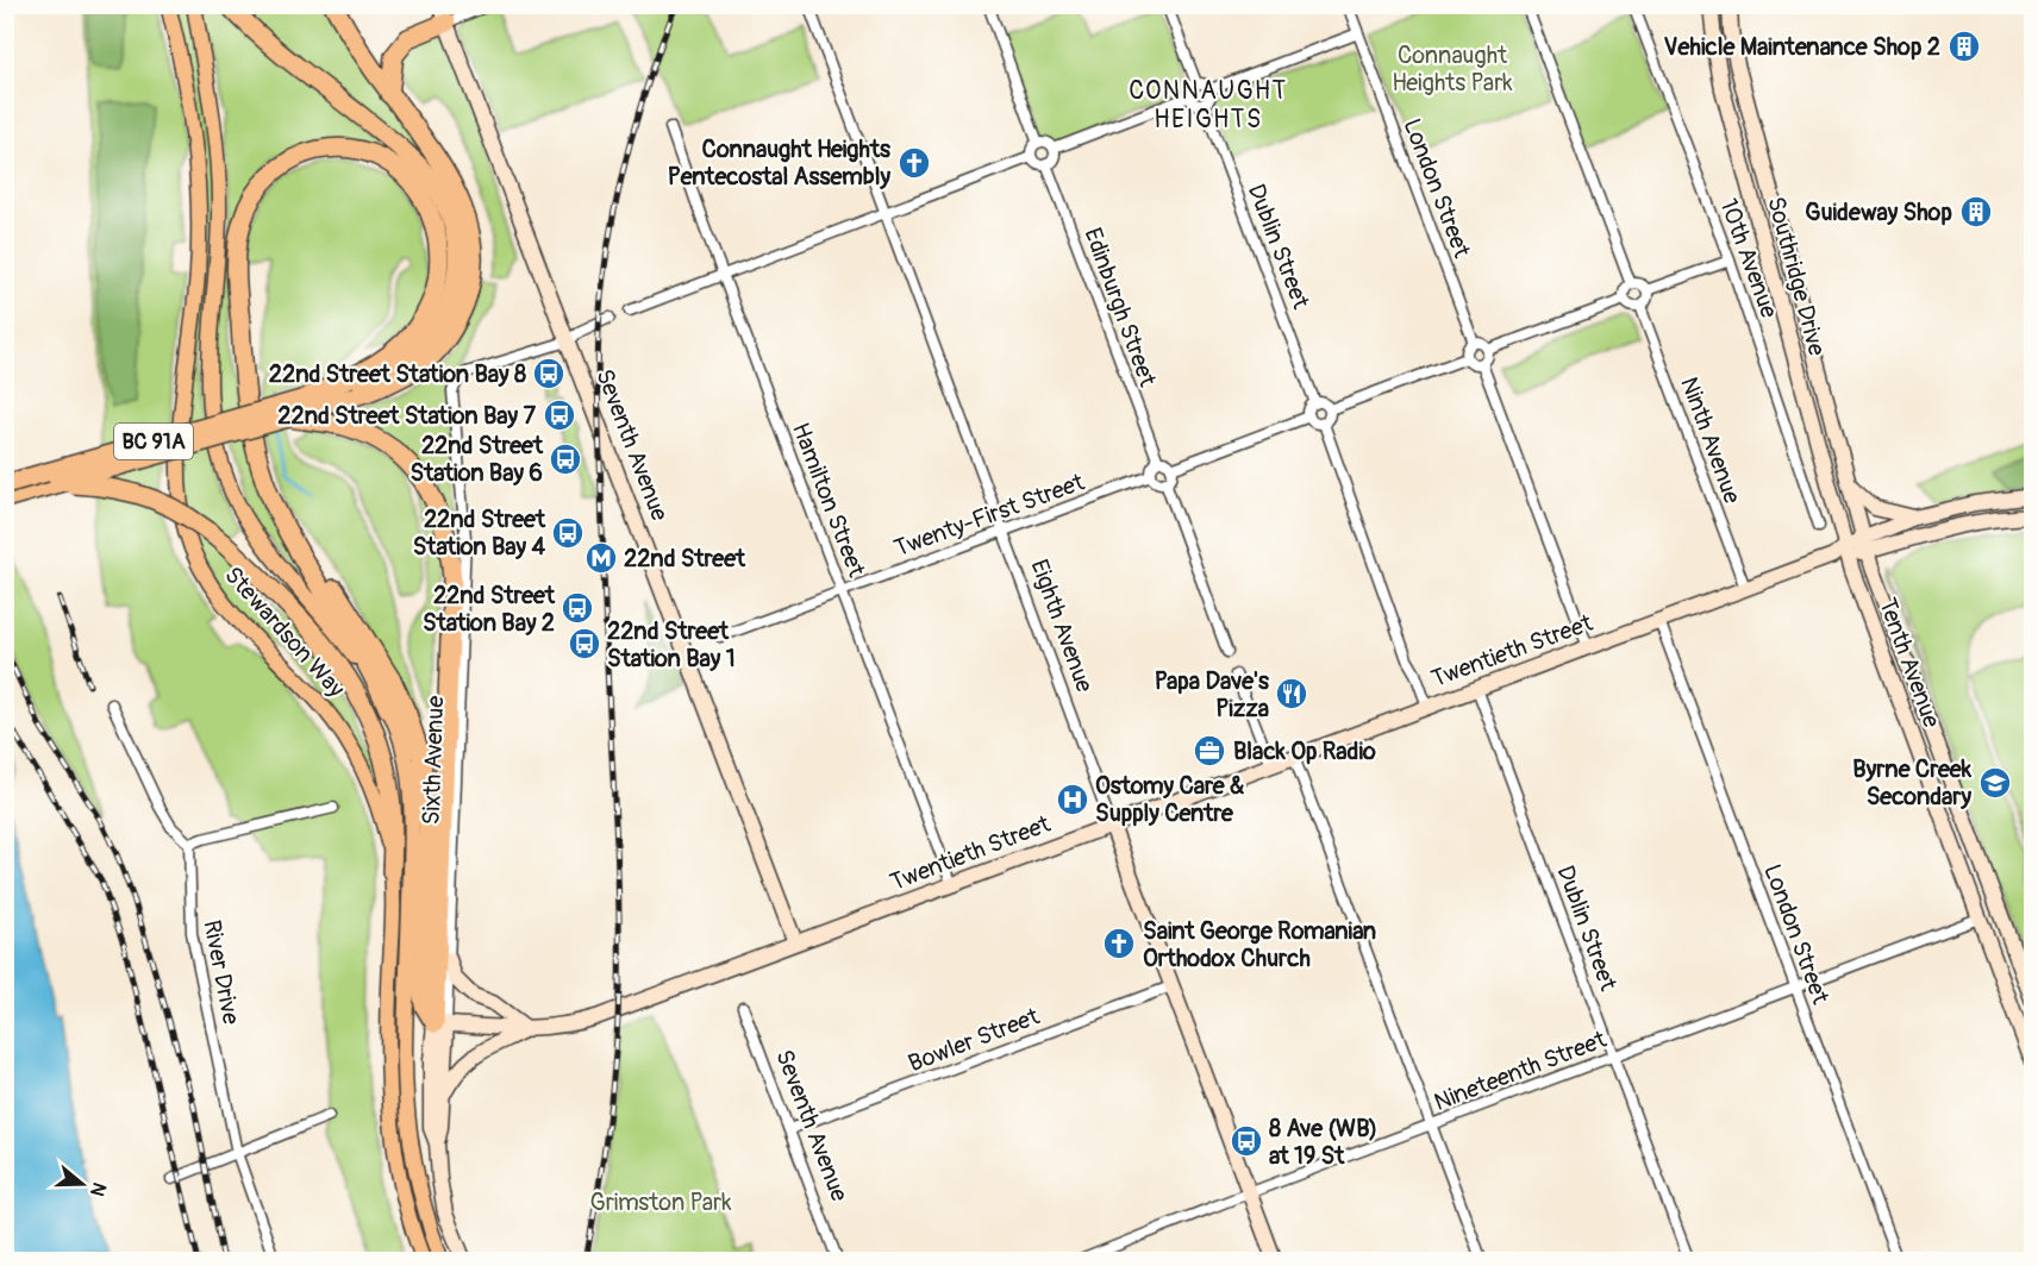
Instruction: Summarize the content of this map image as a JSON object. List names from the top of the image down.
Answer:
{
  "streets": {
    "highway": ["BC 91A"],
    "main road": [
      "Southridge Drive",
      "Seventh Avenue",
      "Eighth Avenue",
      "Stewardson Way",
      "Twentieth Street",
      "Tenth Avenue",
      "Sixth Avenue"
    ],
    "street": [
      "London Street",
      "Dublin Street",
      "10th Avenue",
      "Edinburgh Street",
      "Ninth Avenue",
      "Hamilton Street",
      "Twenty-First Street",
      "River Drive",
      "Bowler Street",
      "Nineteenth Street"
    ]
  },
  "crossings": [
    ["London Street", "Twentieth Street"],
    ["London Street", "Nineteenth Street"],
    ["Dublin Street", "Twentieth Street"],
    ["Dublin Street", "Nineteenth Street"],
    ["Southridge Drive", "Twentieth Street"],
    ["Southridge Drive", "Tenth Avenue"],
    ["Edinburgh Street", "Twenty-First Street"],
    ["Ninth Avenue", "Twentieth Street"],
    ["Seventh Avenue", "Twentieth Street"],
    ["Seventh Avenue", "Sixth Avenue"],
    ["Seventh Avenue", "Bowler Street"],
    ["Hamilton Street", "Twenty-First Street"],
    ["Hamilton Street", "Twentieth Street"],
    ["Twenty-First Street", "Eighth Avenue"],
    ["Eighth Avenue", "Twentieth Street"],
    ["Eighth Avenue", "Bowler Street"],
    ["Eighth Avenue", "Nineteenth Street"],
    ["Twentieth Street", "Tenth Avenue"],
    ["Twentieth Street", "Sixth Avenue"],
    ["Tenth Avenue", "Nineteenth Street"]
  ],
  "districts": ["CONNAUGHT HEIGHTS"],
  "parks": ["Connaught Heights Park", "Grimston Park"],
  "places": {
    "building": ["Vehicle Maintenance Shop 2", "Guideway Shop"],
    "church": ["Connaught Heights Pentecostal Assembly", "Saint George Romanian Orthodox Church"],
    "bus stop": [
      "22nd Street Station Bay 8",
      "22nd Street Station Bay 7",
      "22nd Street Station Bay 6",
      "22nd Street Station Bay 4",
      "22nd Street Station Bay 2",
      "22nd Street Station Bay 1",
      "8 Ave (WB) at 19 St"
    ],
    "metro station": ["22nd Street"],
    "restaurant": ["Papa Dave's Pizza"],
    "office": ["Black Op Radio"],
    "school or university": ["Byrne Creek Secondary"],
    "hospital": ["Ostomy Care & Supply Centre"]
  },
  "north": "right"
}
